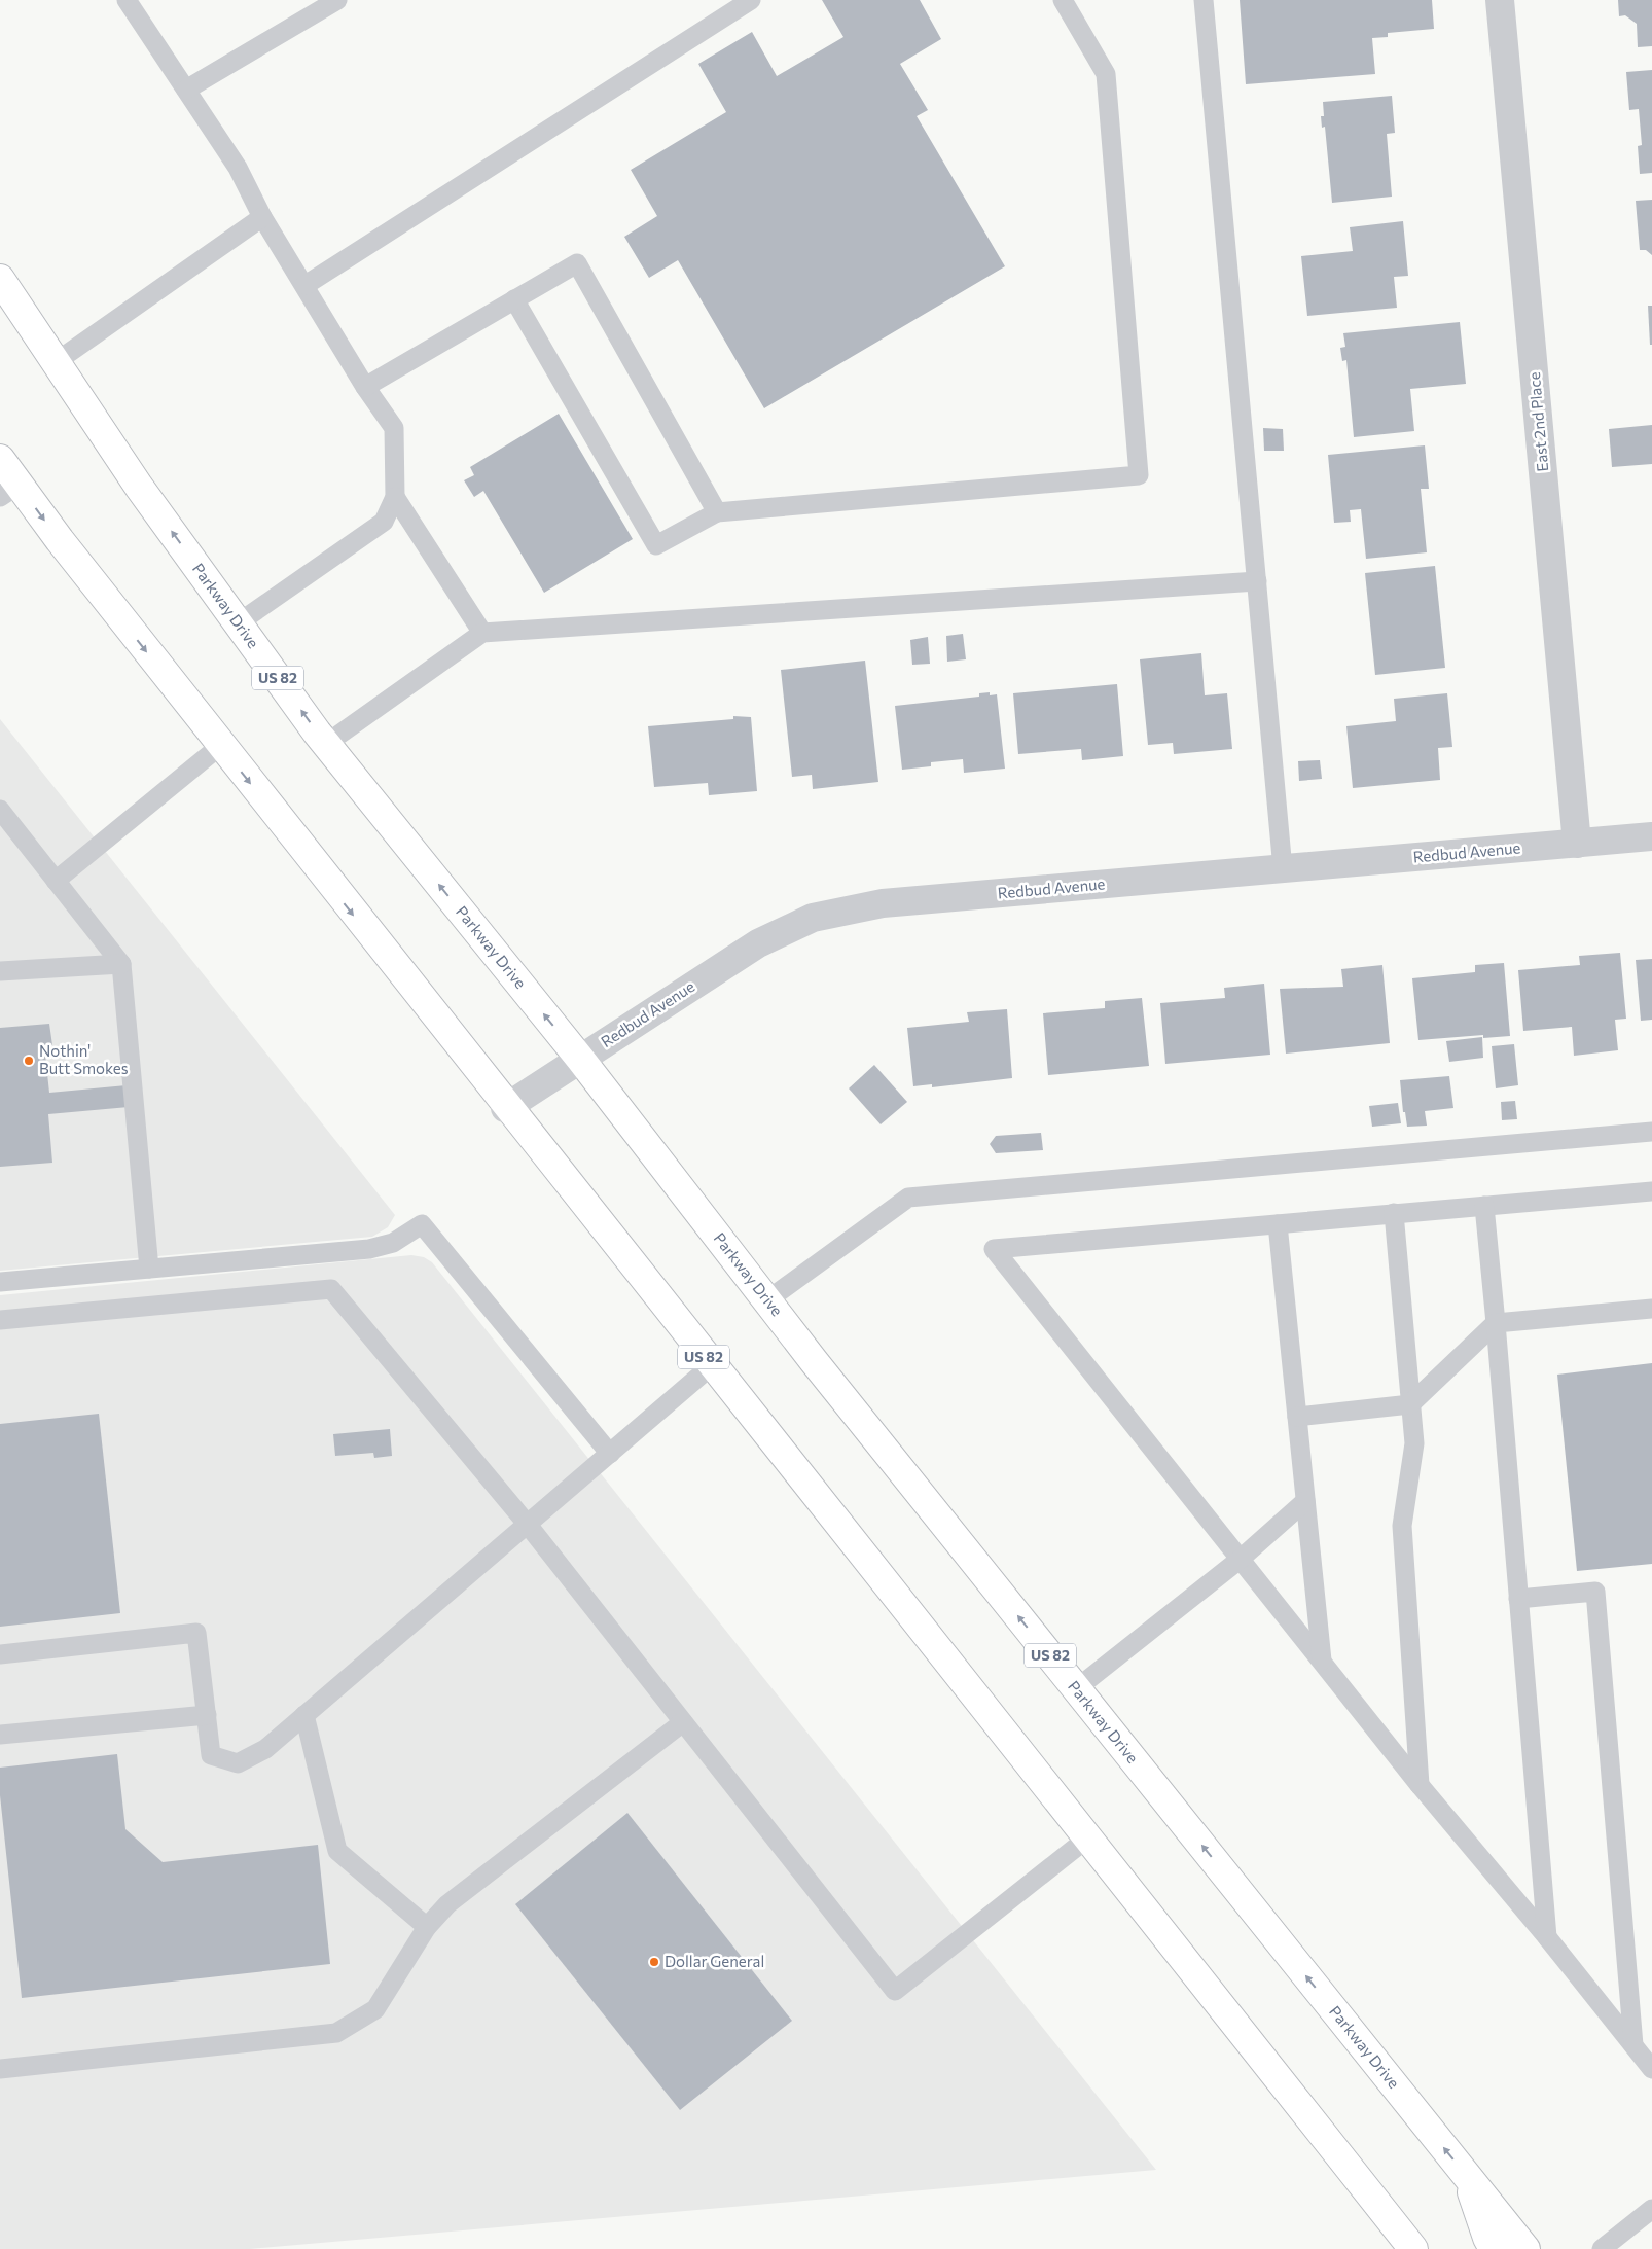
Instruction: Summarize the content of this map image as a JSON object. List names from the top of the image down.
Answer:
{
  "streets": {
    "highway": ["Parkway Drive", "US 82"],
    "street": ["East 2nd Place", "Redbud Avenue"]
  },
  "crossings": [
    ["East 2nd Place", "Redbud Avenue"],
    ["Parkway Drive", "Redbud Avenue"],
    ["US 82", "Redbud Avenue"]
  ],
  "places": ["Nothin' Butt Smokes", "Dollar General"]
}
